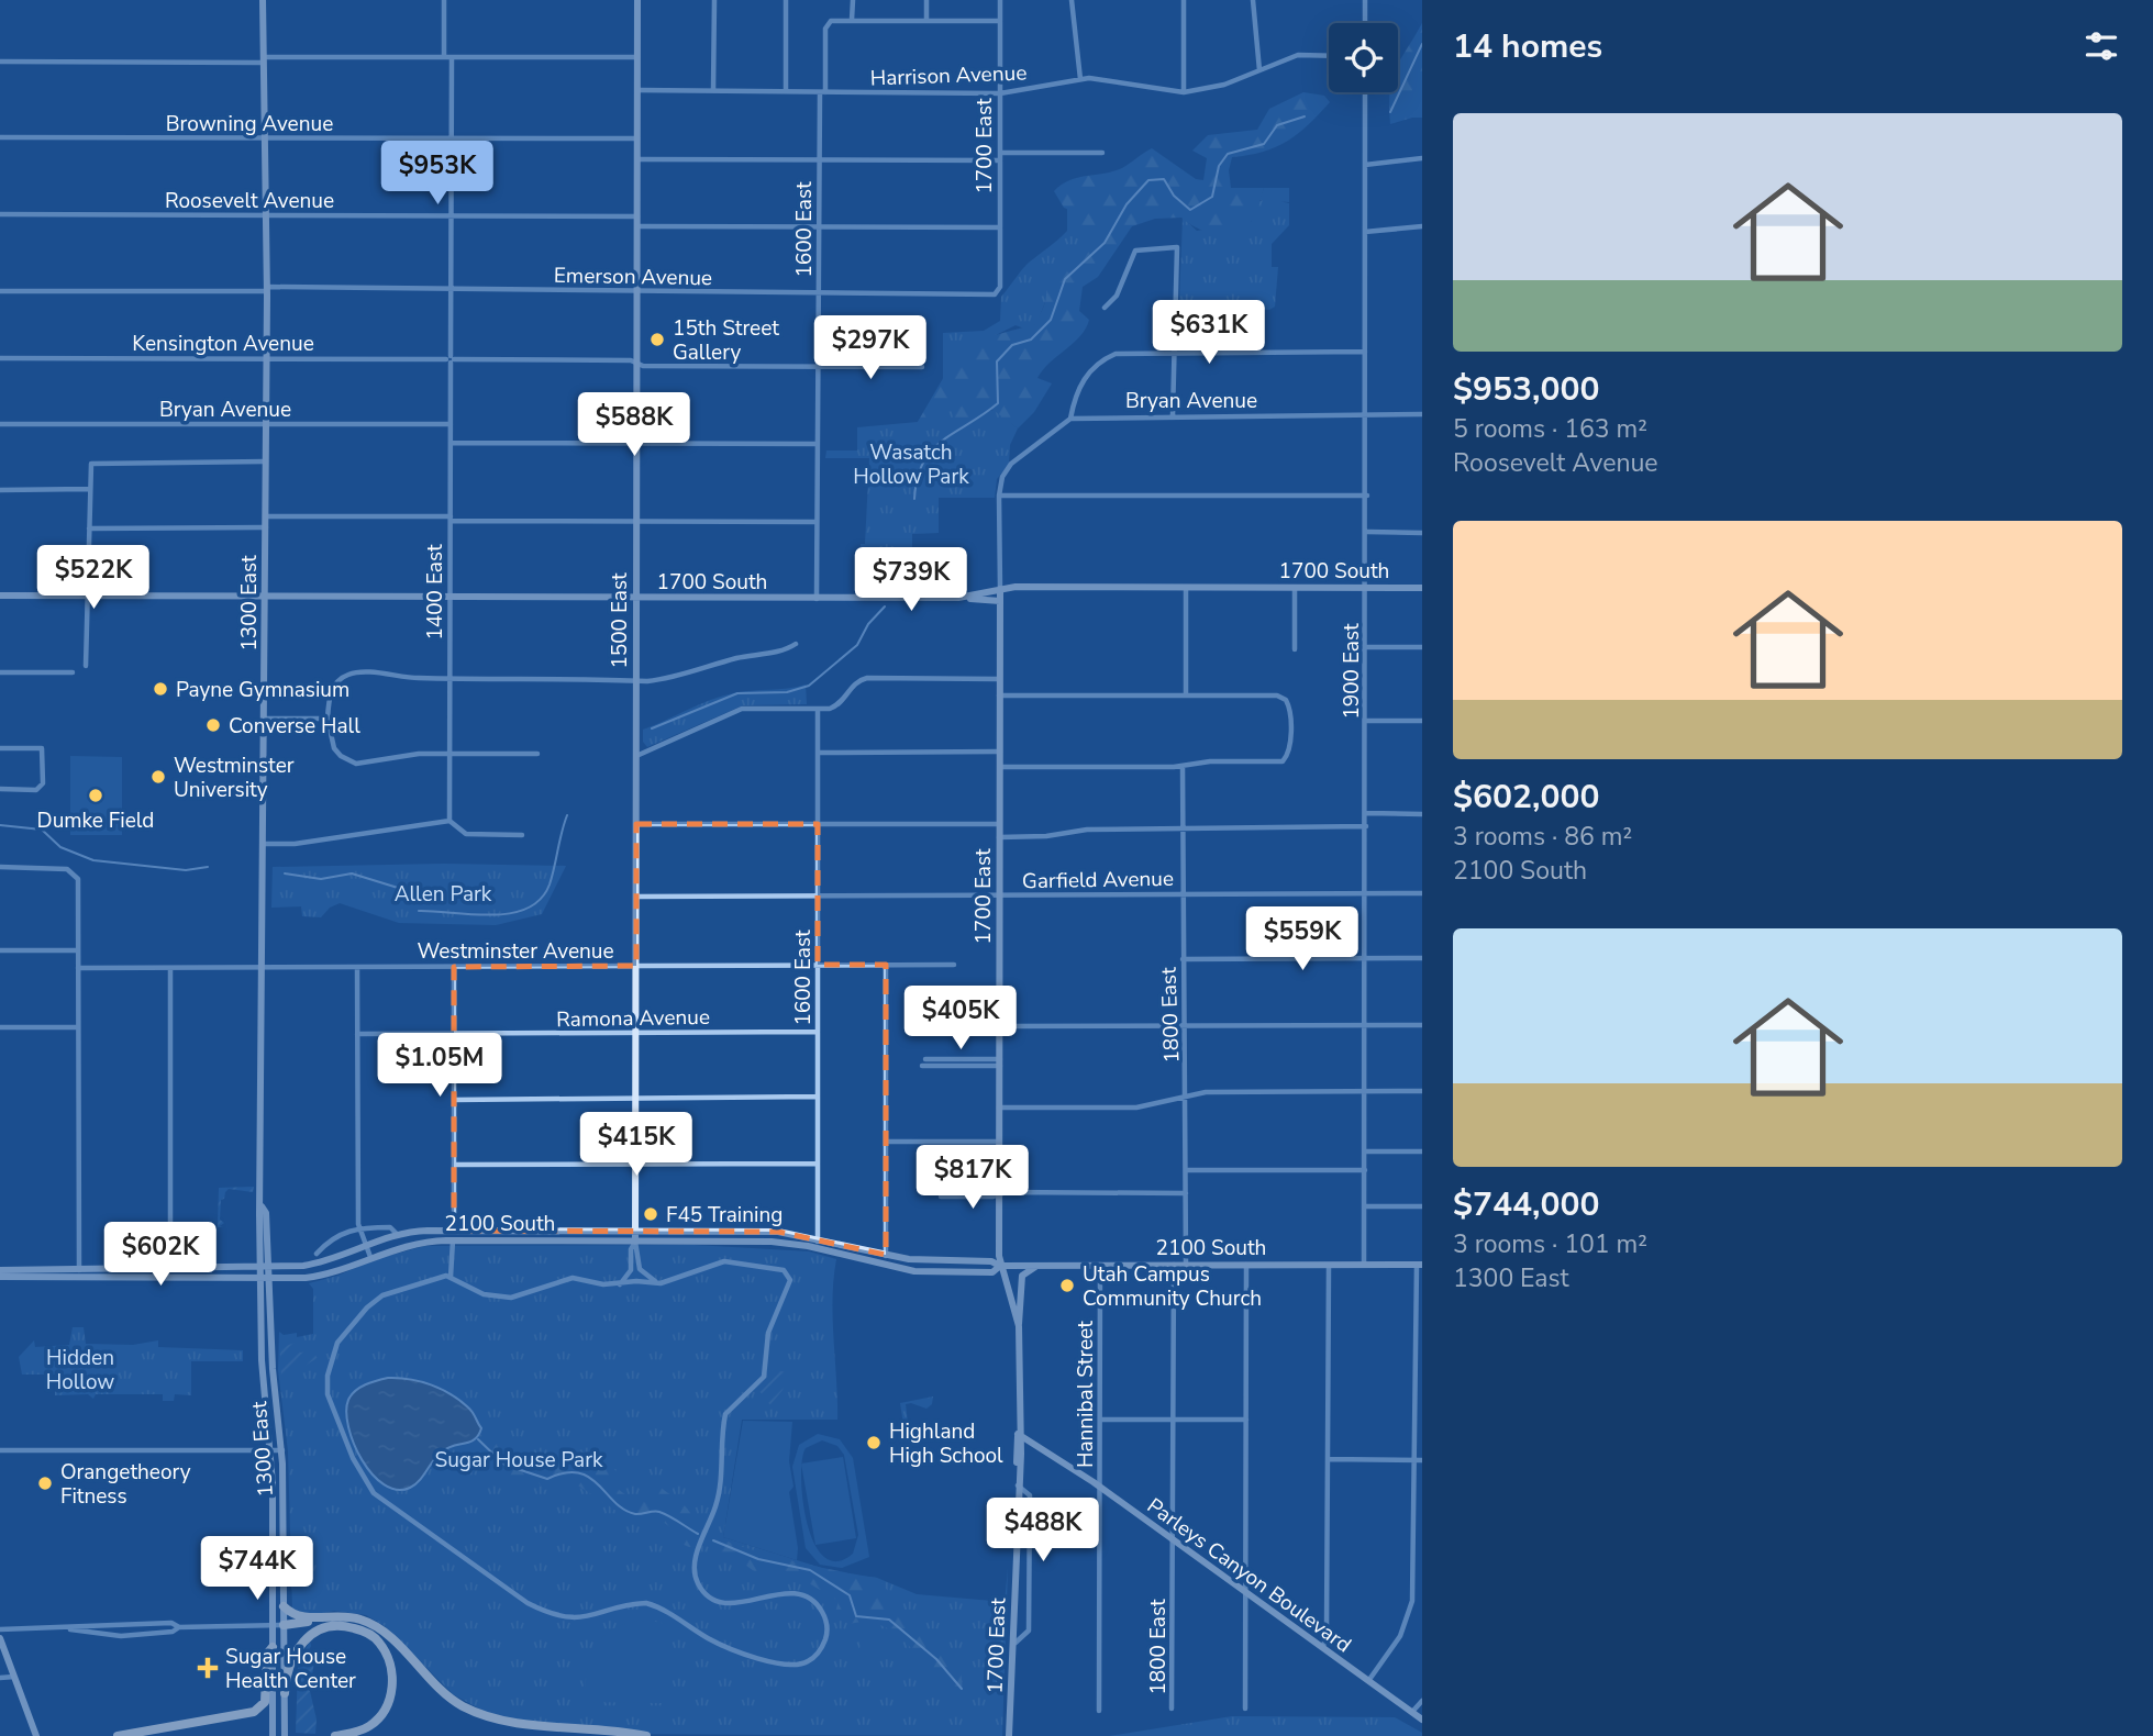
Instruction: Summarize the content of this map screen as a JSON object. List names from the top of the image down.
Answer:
{
  "streets": {
    "main road": [
      "1700 East",
      "1700 South",
      "1300 East",
      "1500 East",
      "2100 South",
      "Parleys Canyon Boulevard"
    ],
    "street": [
      "Harrison Avenue",
      "Browning Avenue",
      "Roosevelt Avenue",
      "1600 East",
      "Emerson Avenue",
      "Kensington Avenue",
      "Bryan Avenue",
      "1400 East",
      "1900 East",
      "Garfield Avenue",
      "Westminster Avenue",
      "1800 East",
      "Ramona Avenue",
      "Hannibal Street"
    ]
  },
  "crossings": [
    ["Harrison Avenue", "1700 East"],
    ["Harrison Avenue", "1600 East"],
    ["Harrison Avenue", "1500 East"],
    ["Browning Avenue", "1400 East"],
    ["Browning Avenue", "1300 East"],
    ["Browning Avenue", "1500 East"],
    ["1700 East", "Emerson Avenue"],
    ["1700 East", "1700 South"],
    ["1700 East", "Garfield Avenue"],
    ["1700 East", "2100 South"],
    ["1700 East", "Parleys Canyon Boulevard"],
    ["Roosevelt Avenue", "1400 East"],
    ["Roosevelt Avenue", "1300 East"],
    ["Roosevelt Avenue", "1500 East"],
    ["1600 East", "Emerson Avenue"],
    ["1600 East", "Kensington Avenue"],
    ["1600 East", "1700 South"],
    ["1600 East", "Garfield Avenue"],
    ["1600 East", "Westminster Avenue"],
    ["1600 East", "Ramona Avenue"],
    ["1600 East", "2100 South"],
    ["Emerson Avenue", "1400 East"],
    ["Emerson Avenue", "1300 East"],
    ["Emerson Avenue", "1500 East"],
    ["Kensington Avenue", "1400 East"],
    ["Kensington Avenue", "1300 East"],
    ["Kensington Avenue", "1500 East"],
    ["Bryan Avenue", "1400 East"],
    ["Bryan Avenue", "1300 East"],
    ["Bryan Avenue", "1900 East"],
    ["1700 South", "1400 East"],
    ["1700 South", "1300 East"],
    ["1700 South", "1500 East"],
    ["1700 South", "1900 East"],
    ["1300 East", "Westminster Avenue"],
    ["1300 East", "2100 South"],
    ["1500 East", "Garfield Avenue"],
    ["1500 East", "Westminster Avenue"],
    ["1500 East", "Ramona Avenue"],
    ["1500 East", "2100 South"],
    ["1900 East", "Garfield Avenue"],
    ["1900 East", "2100 South"],
    ["Garfield Avenue", "1800 East"],
    ["1800 East", "2100 South"],
    ["1800 East", "Parleys Canyon Boulevard"],
    ["2100 South", "Hannibal Street"],
    ["Hannibal Street", "Parleys Canyon Boulevard"]
  ],
  "parks": [
    "Wasatch Hollow Park",
    "Allen Park",
    "Hidden Hollow",
    "Sugar House Park"
  ],
  "places": {
    "other": [
      "15th Street Gallery",
      "Payne Gymnasium",
      "Converse Hall",
      "Westminster University",
      "Dumke Field",
      "F45 Training",
      "Utah Campus Community Church",
      "Highland High School",
      "Orangetheory Fitness"
    ],
    "health": ["Sugar House Health Center"]
  },
  "page": {
    "heading": "14 homes",
    "list": [
      {
        "name": "$953,000",
        "note": "5 rooms · 163 m² · Roosevelt Avenue"
      },
      {
        "name": "$602,000",
        "note": "3 rooms · 86 m² · 2100 South"
      },
      {
        "name": "$744,000",
        "note": "3 rooms · 101 m² · 1300 East"
      }
    ],
    "price": [
      "$953K",
      "$631K",
      "$297K",
      "$588K",
      "$522K",
      "$739K",
      "$559K",
      "$405K",
      "$1.05M",
      "$415K",
      "$817K",
      "$602K",
      "$488K",
      "$744K"
    ]
  }
}
